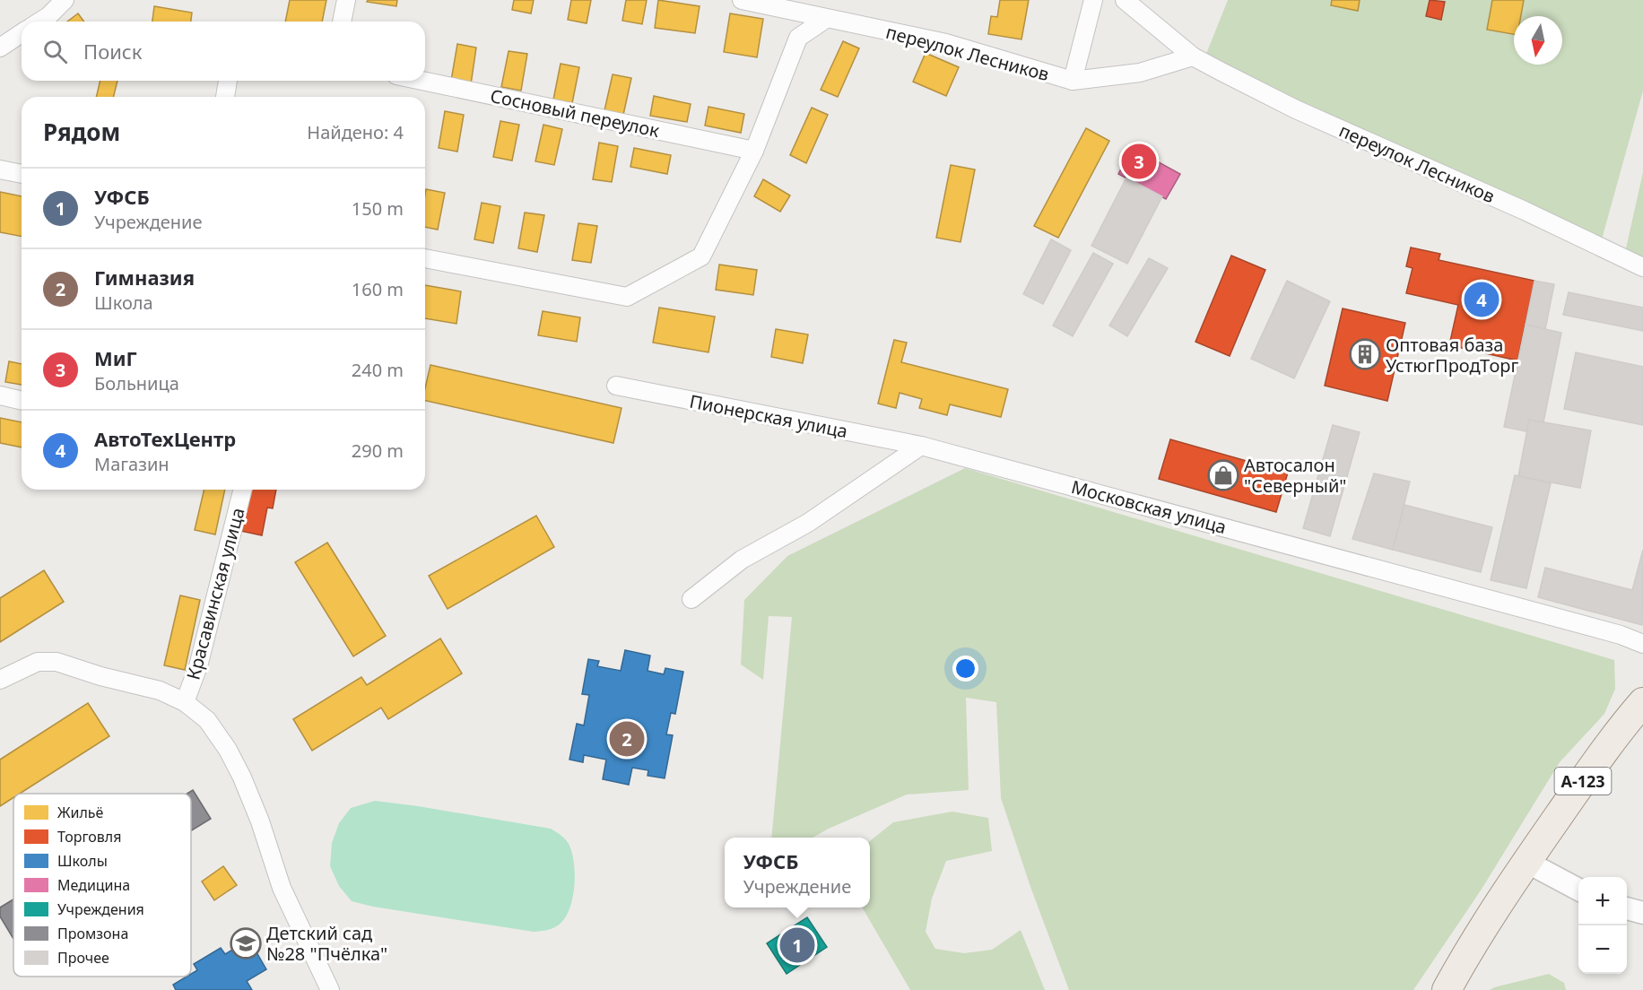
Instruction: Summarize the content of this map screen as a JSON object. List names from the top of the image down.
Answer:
{
  "streets": {
    "main road": ["А-123"],
    "street": [
      "переулок Лесников",
      "Сосновый переулок",
      "Пионерская улица",
      "Московская улица",
      "Красавинская улица"
    ]
  },
  "crossings": [
    ["Пионерская улица", "Московская улица"]
  ],
  "places": {
    "building": ["Оптовая база УстюгПродТорг"],
    "shop": ["Автосалон \"Северный\""],
    "school or university": ["Детский сад №28 \"Пчёлка\""]
  },
  "legend": [
    "Жильё",
    "Торговля",
    "Школы",
    "Медицина",
    "Учреждения",
    "Промзона",
    "Прочее"
  ],
  "north": "bottom",
  "page": {
    "search": "Поиск",
    "heading": ["Рядом", "Найдено: 4"],
    "pins": [
      "3",
      "4",
      "2",
      "1"
    ],
    "list": [
      {
        "mark": "1",
        "name": "УФСБ",
        "note": "Учреждение",
        "value": "150 m"
      },
      {
        "mark": "2",
        "name": "Гимназия",
        "note": "Школа",
        "value": "160 m"
      },
      {
        "mark": "3",
        "name": "МиГ",
        "note": "Больница",
        "value": "240 m"
      },
      {
        "mark": "4",
        "name": "АвтоТехЦентр",
        "note": "Магазин",
        "value": "290 m"
      }
    ],
    "popup": ["УФСБ", "Учреждение"],
    "map_buttons": ["+", "−"]
  }
}
